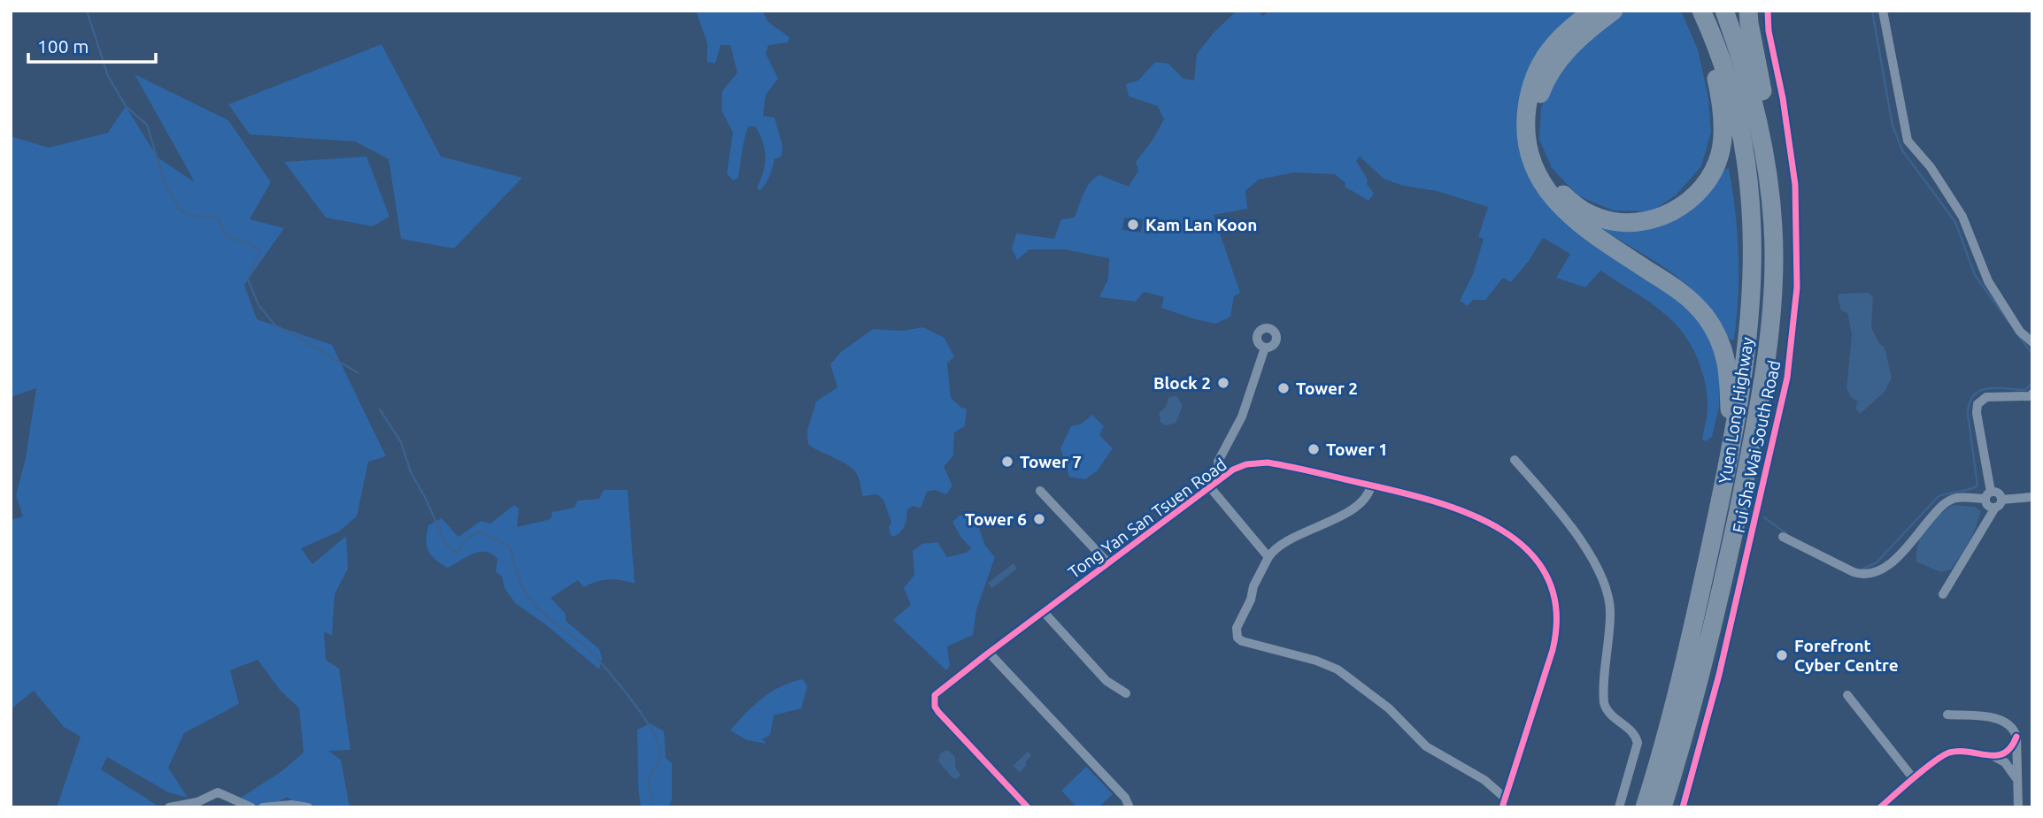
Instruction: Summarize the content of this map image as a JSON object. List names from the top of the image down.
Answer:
{
  "streets": {
    "highway": ["Yuen Long Highway"],
    "street": ["Fui Sha Wai South Road", "Tong Yan San Tsuen Road"]
  },
  "places": [
    "Kam Lan Koon",
    "Block 2",
    "Tower 2",
    "Tower 1",
    "Tower 7",
    "Tower 6",
    "Forefront Cyber Centre"
  ],
  "scale_bar": "100 m"
}
